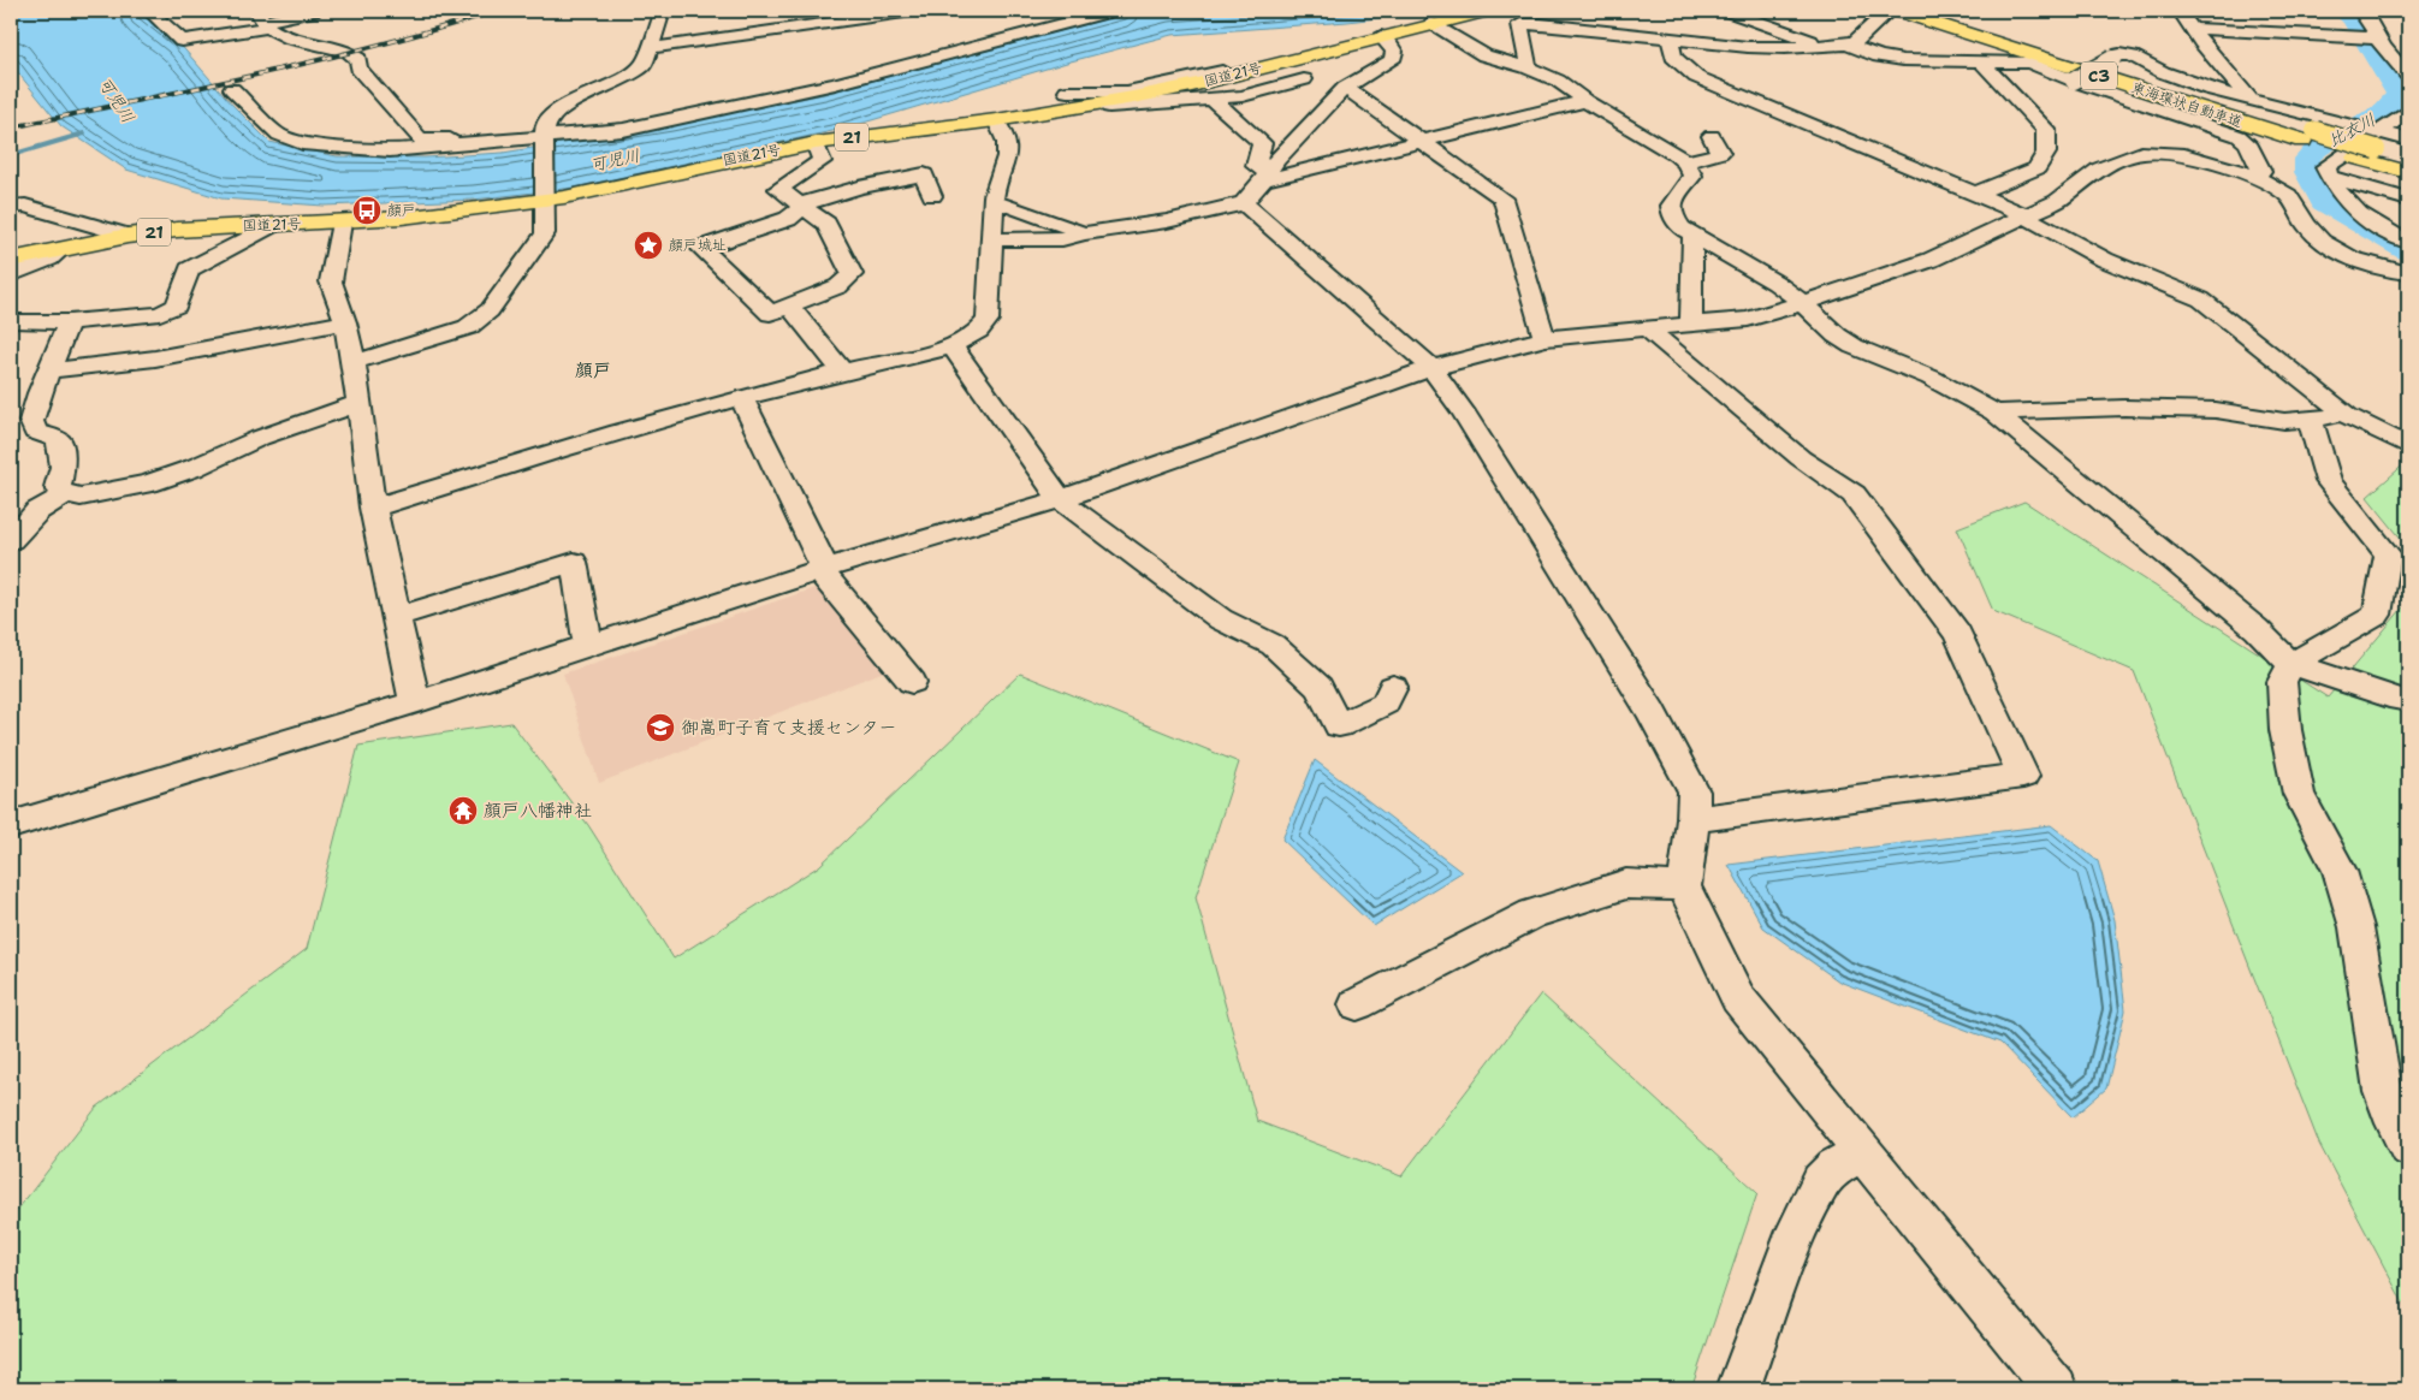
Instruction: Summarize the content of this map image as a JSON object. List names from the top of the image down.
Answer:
{
  "streets": {
    "highway": [
      "国道21号",
      "C3",
      "東海環状自動車道",
      "21"
    ]
  },
  "districts": ["顔戸"],
  "water": ["可児川", "比衣川"],
  "places": {
    "bus stop": ["顔戸"],
    "place": ["顔戸城址"],
    "school or university": ["御嵩町子育て支援センター"],
    "temple": ["顔戸八幡神社"]
  }
}
